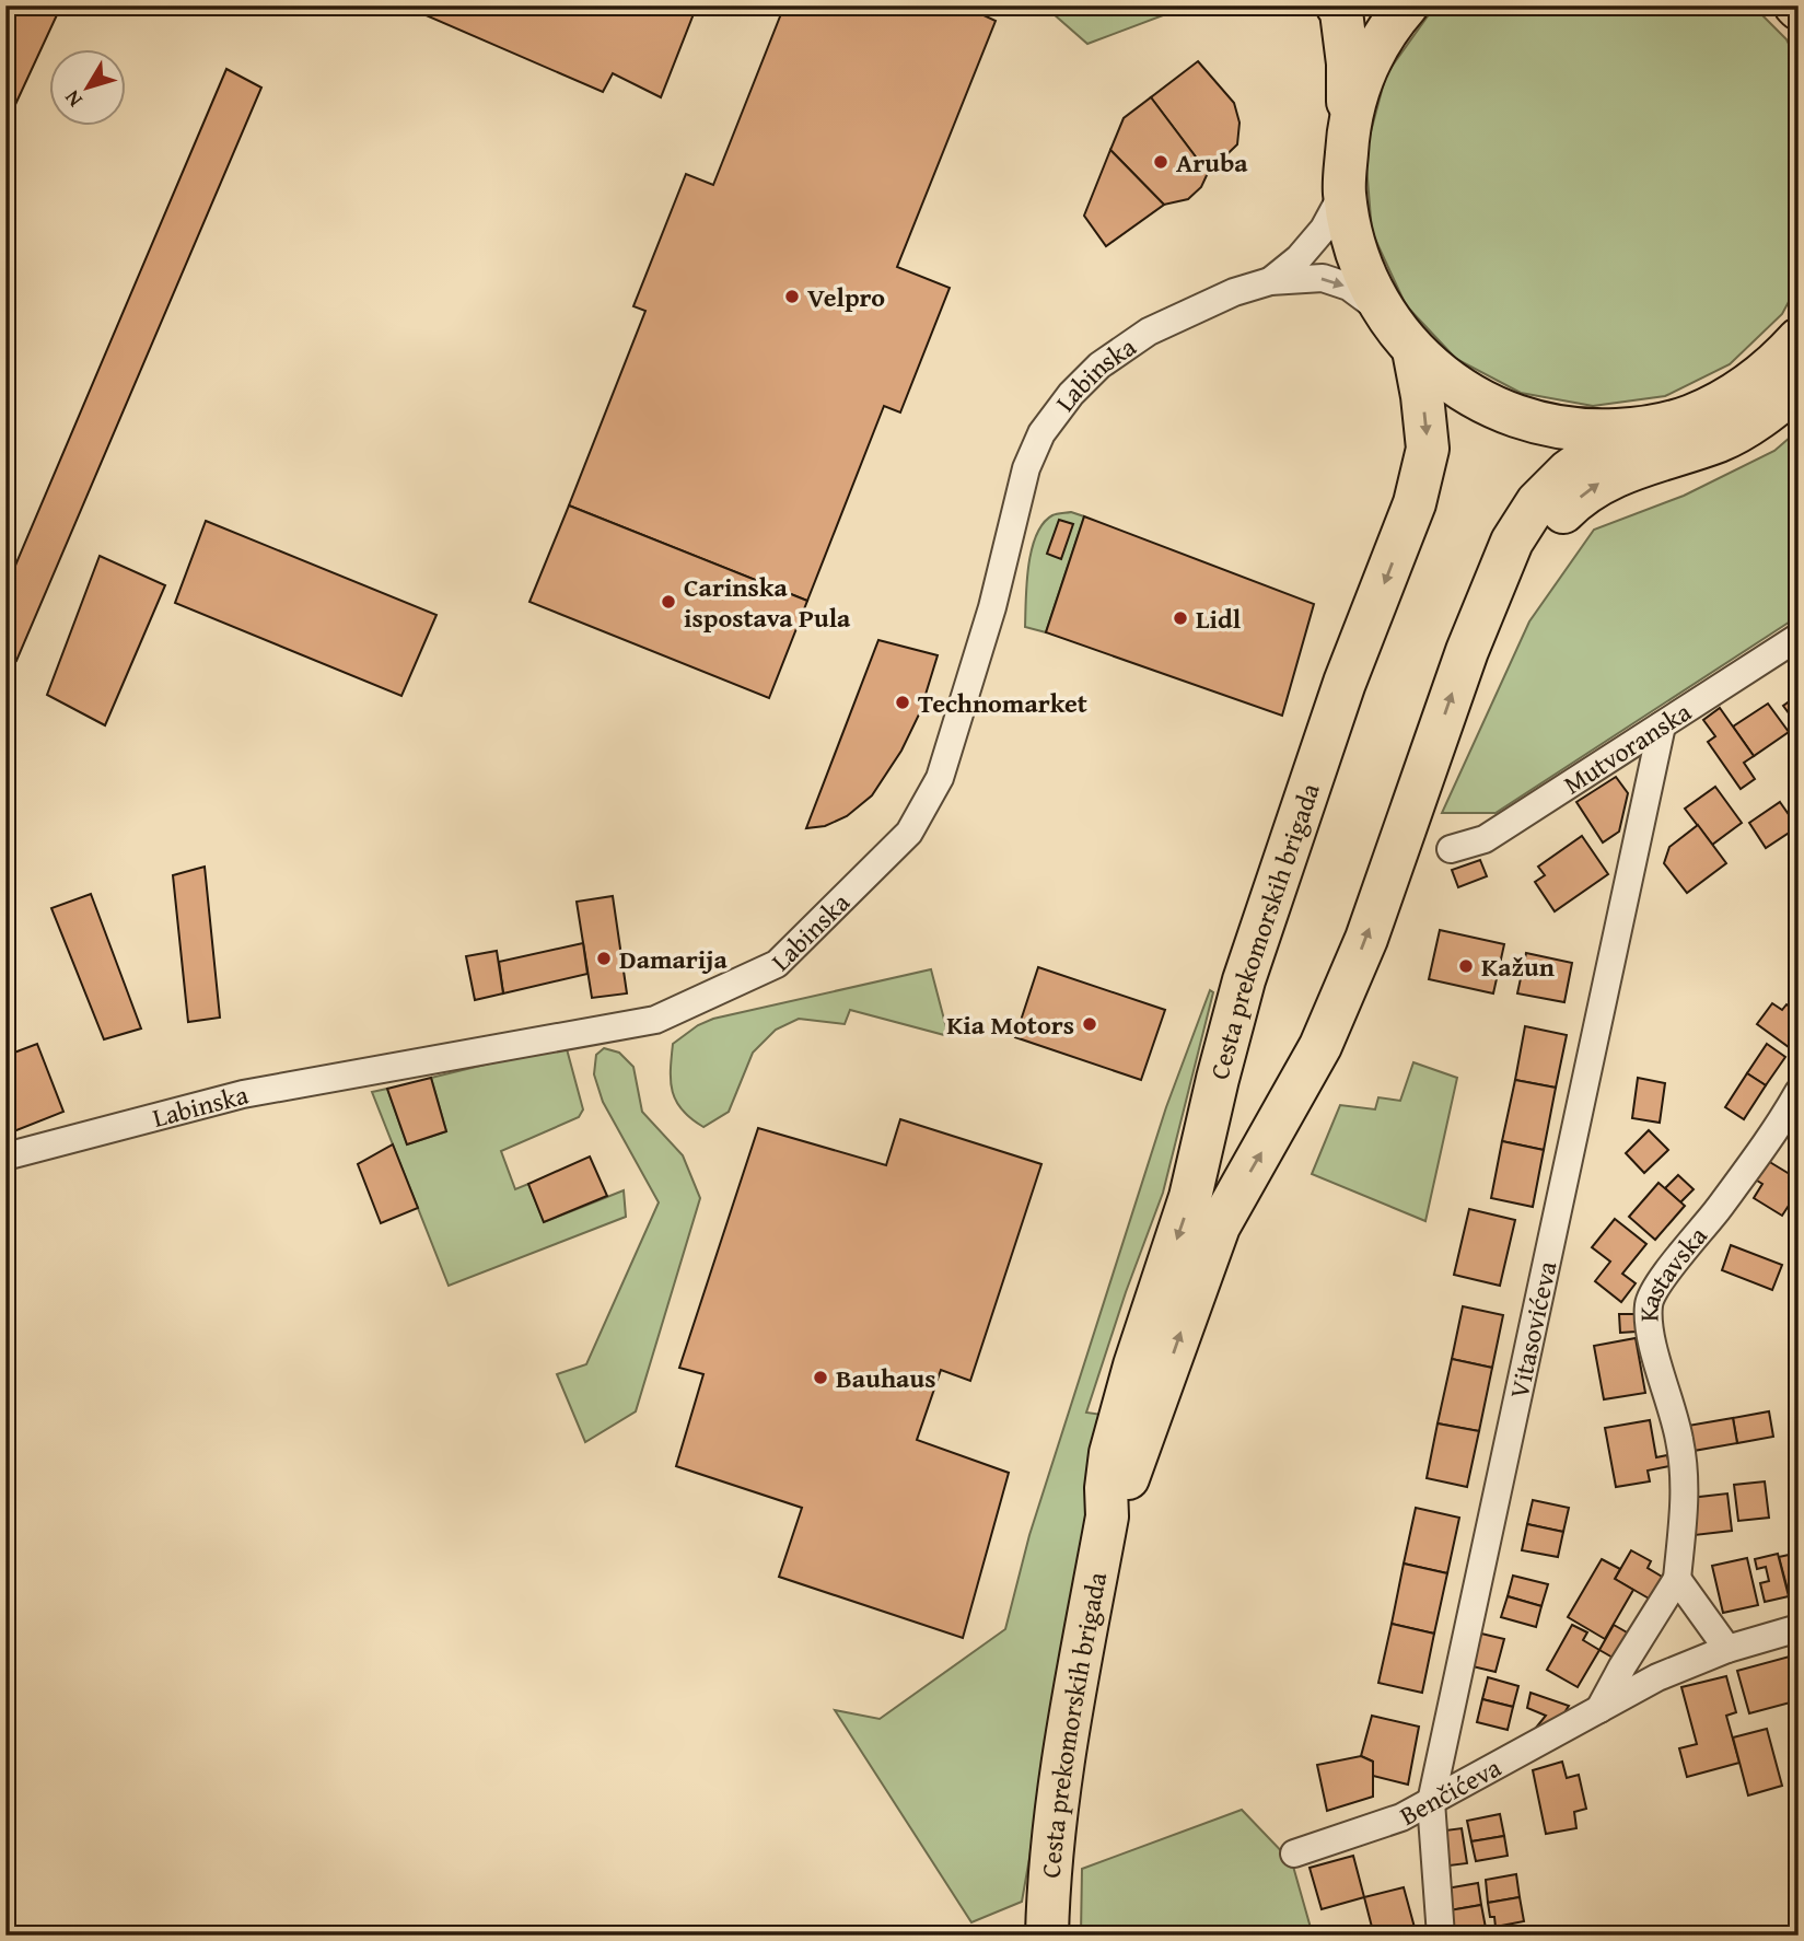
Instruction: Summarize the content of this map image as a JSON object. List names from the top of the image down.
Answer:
{
  "streets": {
    "main road": ["Cesta prekomorskih brigada"],
    "street": [
      "Labinska",
      "Mutvoranska",
      "Kastavska",
      "Vitasovićeva",
      "Benčićeva"
    ]
  },
  "crossings": [
    ["Mutvoranska", "Vitasovićeva"],
    ["Vitasovićeva", "Benčićeva"]
  ],
  "places": [
    "Aruba",
    "Velpro",
    "Carinska ispostava Pula",
    "Lidl",
    "Technomarket",
    "Damarija",
    "Kažun",
    "Kia Motors",
    "Bauhaus"
  ],
  "north": "bottom left"
}
